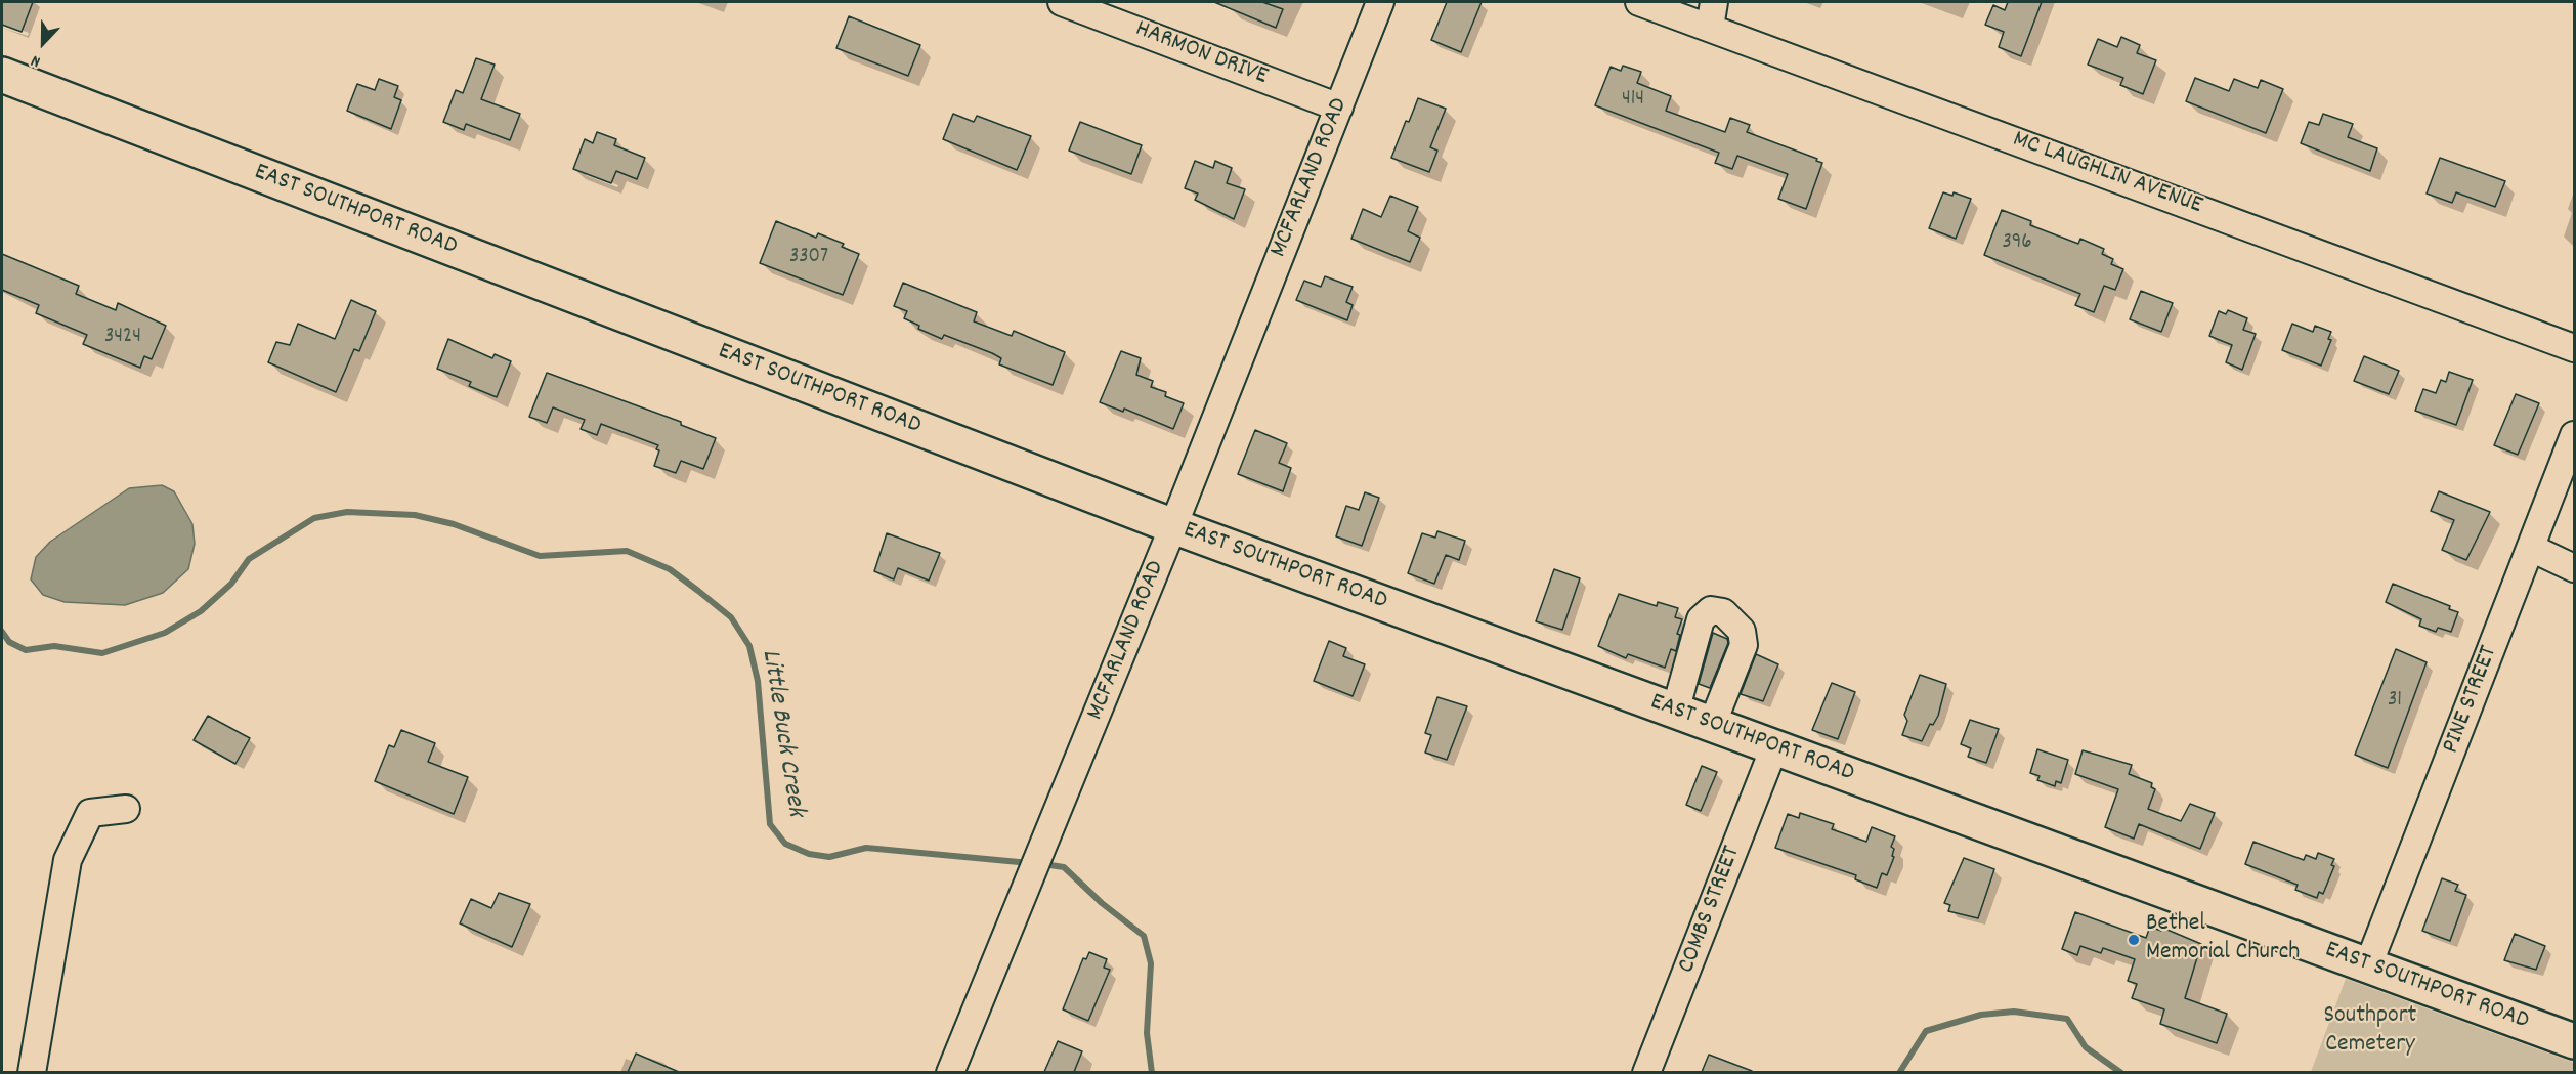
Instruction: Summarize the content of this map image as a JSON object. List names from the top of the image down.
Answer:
{
  "streets": {
    "main road": ["EAST SOUTHPORT ROAD"],
    "street": [
      "HARMON DRIVE",
      "MC LAUGHLIN AVENUE",
      "MCFARLAND ROAD",
      "PINE STREET",
      "COMBS STREET"
    ]
  },
  "crossings": [
    ["HARMON DRIVE", "MCFARLAND ROAD"],
    ["MCFARLAND ROAD", "EAST SOUTHPORT ROAD"],
    ["EAST SOUTHPORT ROAD", "PINE STREET"],
    ["EAST SOUTHPORT ROAD", "COMBS STREET"]
  ],
  "water": ["Little Buck Creek"],
  "parks": ["Southport Cemetery"],
  "places": ["Bethel Memorial Church"],
  "house_numbers": [
    "414",
    "396",
    "3307",
    "3424",
    "31"
  ],
  "north": "bottom"
}
